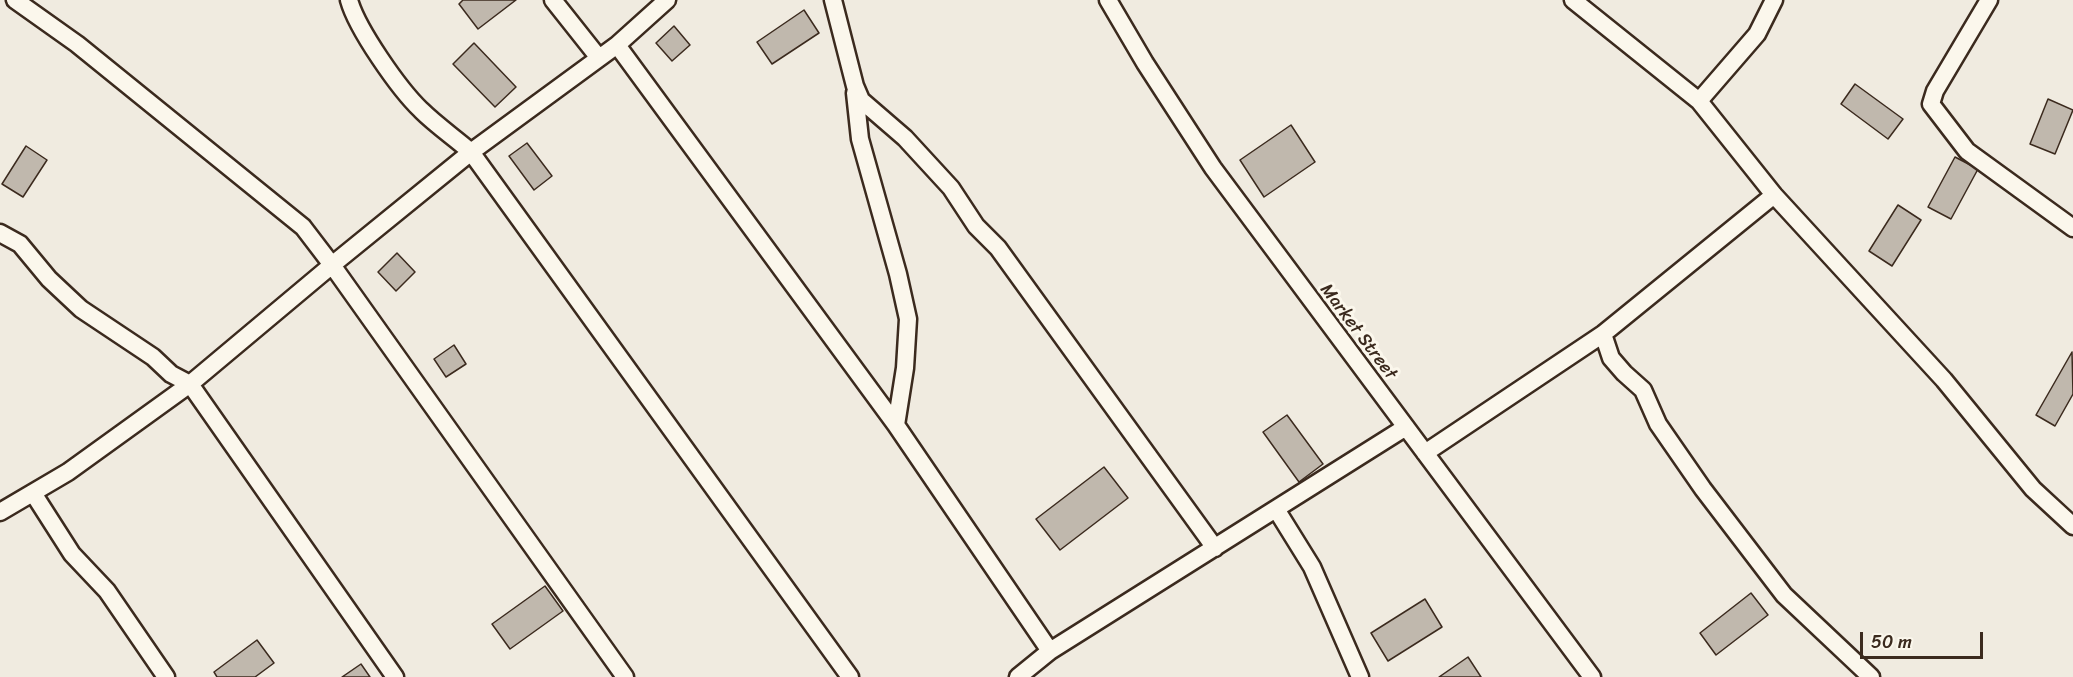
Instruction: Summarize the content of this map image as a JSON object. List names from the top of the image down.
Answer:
{
  "streets": {
    "street": ["Market Street"]
  },
  "scale_bar": "50 m"
}
